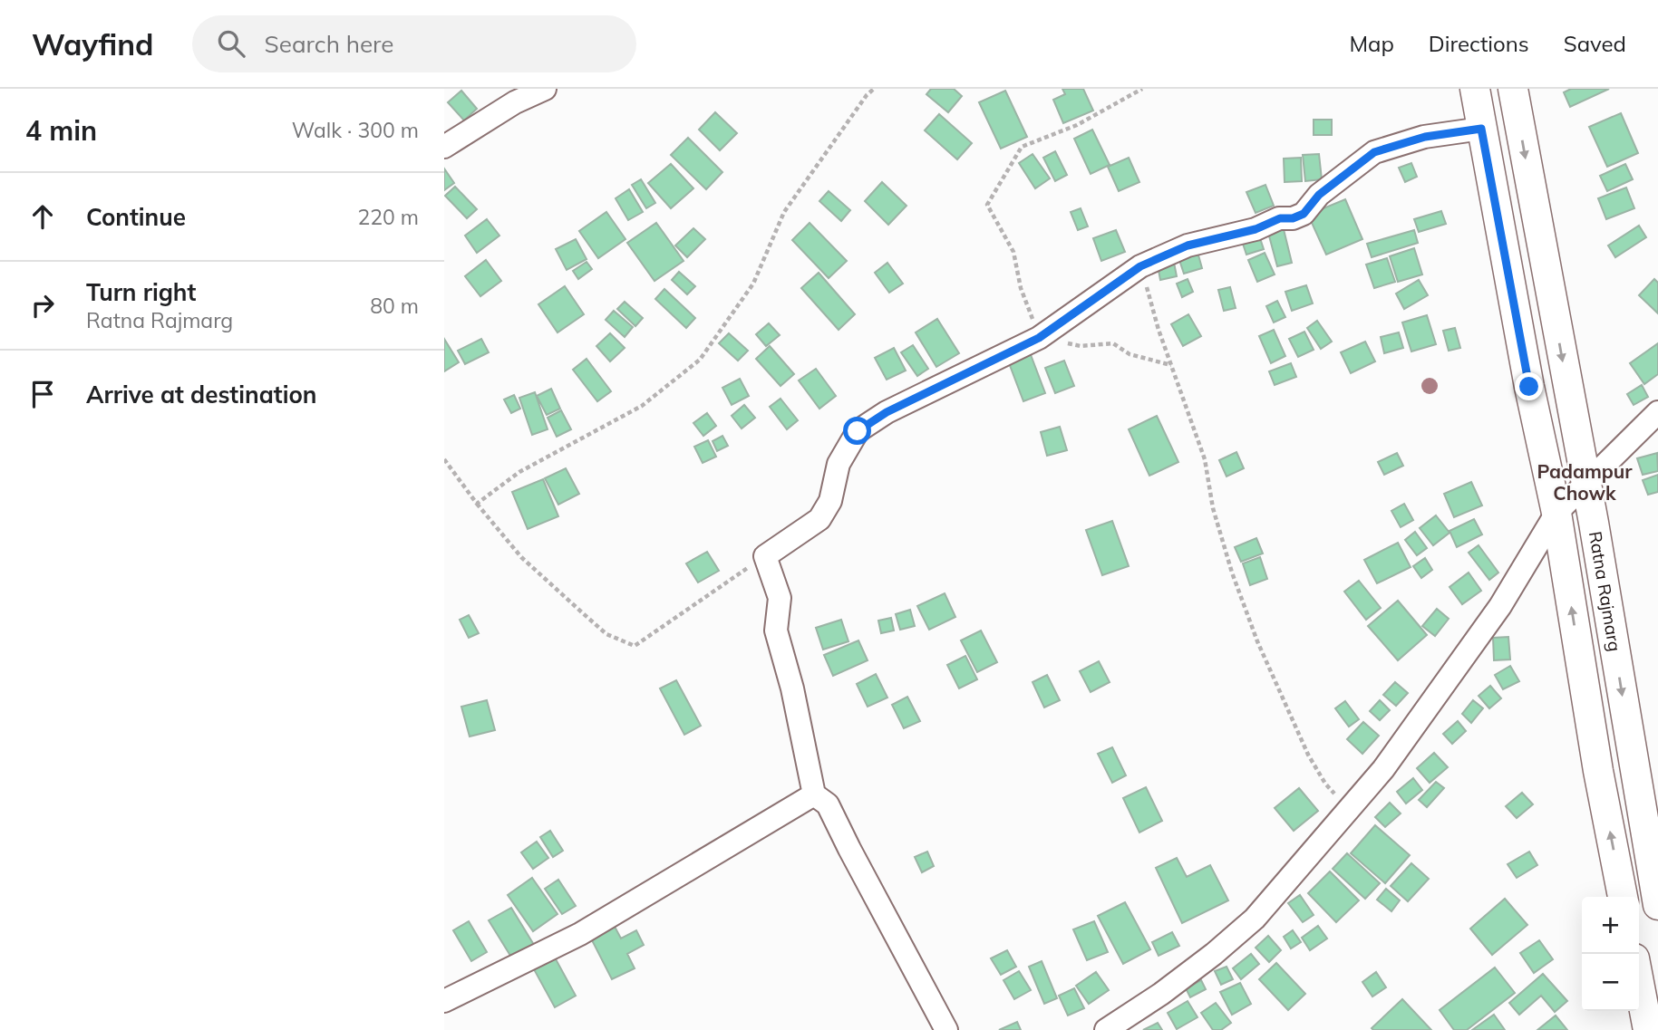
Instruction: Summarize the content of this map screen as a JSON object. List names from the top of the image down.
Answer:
{
  "streets": {
    "main road": ["Ratna Rajmarg"]
  },
  "districts": ["Padampur Chowk"],
  "page": {
    "header": "Wayfind",
    "search": "Search here",
    "nav": ["Map", "Directions", "Saved"],
    "heading": ["4 min", "Walk · 300 m"],
    "list": [
      ["Continue", "220 m"],
      ["Turn right", "Ratna Rajmarg", "80 m"],
      "Arrive at destination"
    ],
    "map_buttons": ["+", "−"]
  }
}
